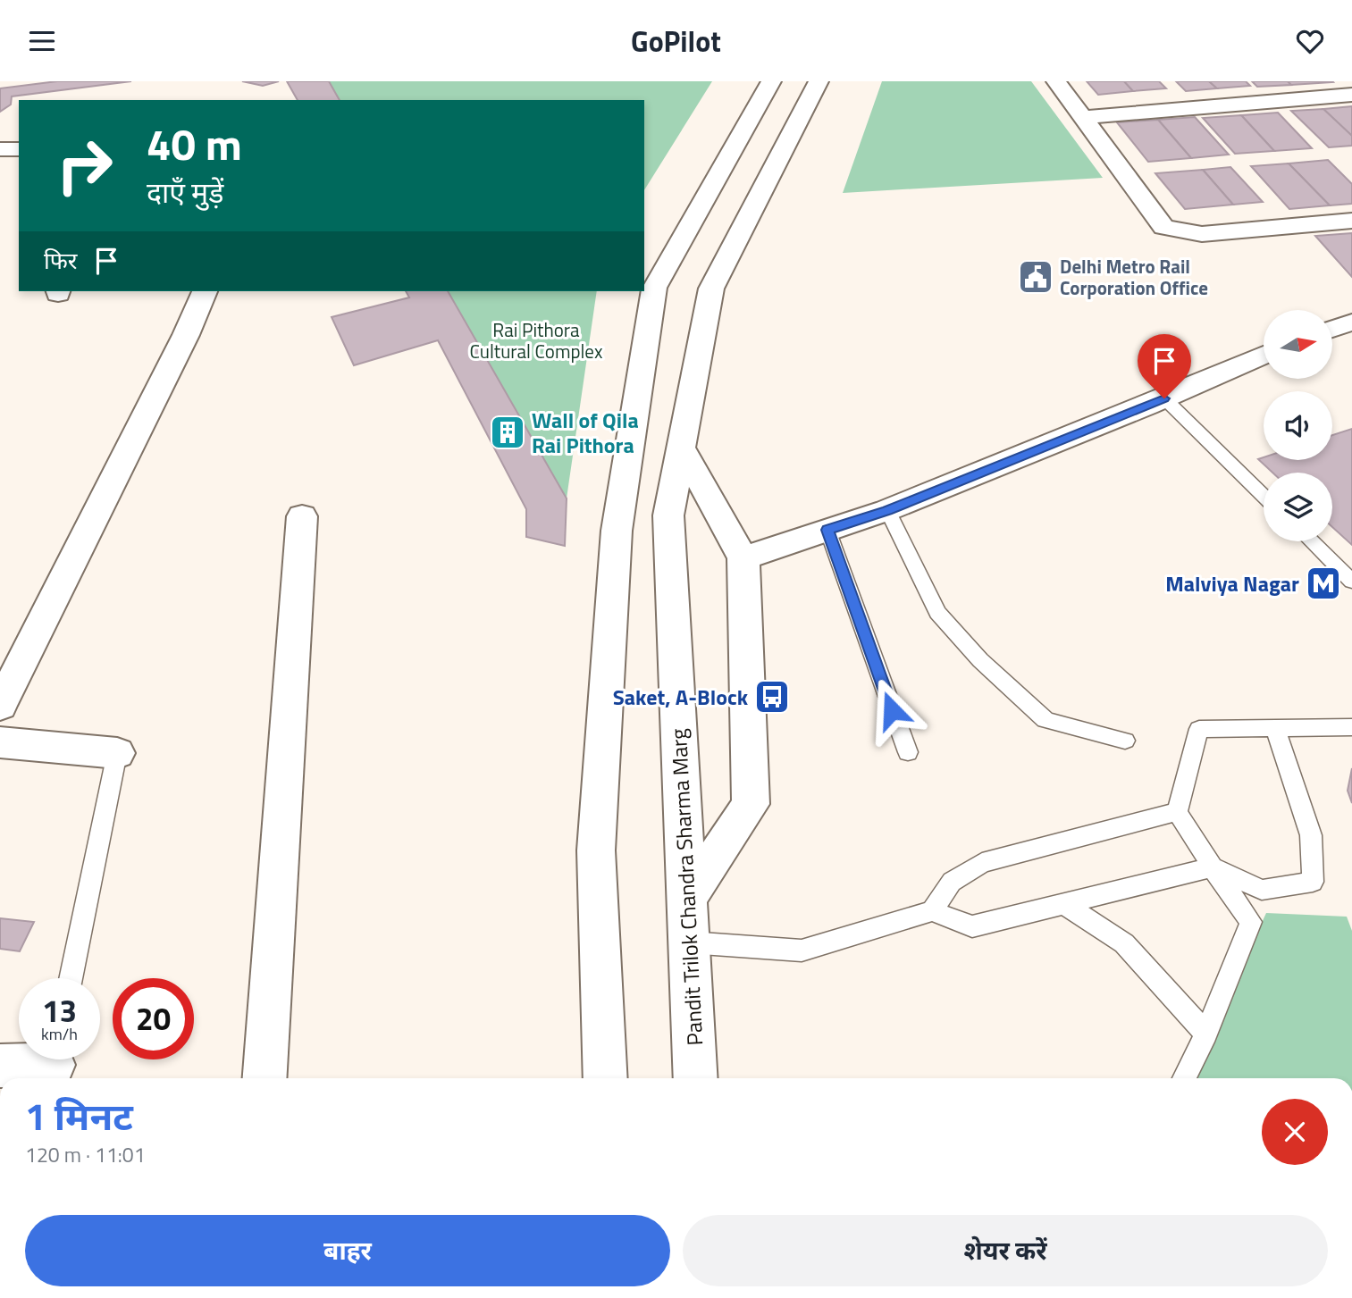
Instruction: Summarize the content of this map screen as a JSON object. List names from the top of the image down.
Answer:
{
  "streets": {
    "main road": ["Pandit Trilok Chandra Sharma Marg"]
  },
  "parks": ["Rai Pithora Cultural Complex"],
  "places": {
    "public building": ["Delhi Metro Rail Corporation Office"],
    "building": ["Wall of Qila Rai Pithora"],
    "metro station": ["Malviya Nagar"],
    "bus stop": ["Saket, A-Block"]
  },
  "north": "right",
  "page": {
    "header": "GoPilot",
    "turn": ["40 m", "दाएँ मुड़ें"],
    "then": "फिर",
    "speed": "13 km/h",
    "limit": "20",
    "heading": ["1 मिनट", "120 m · 11:01"],
    "buttons": ["बाहर", "शेयर करें"]
  }
}
